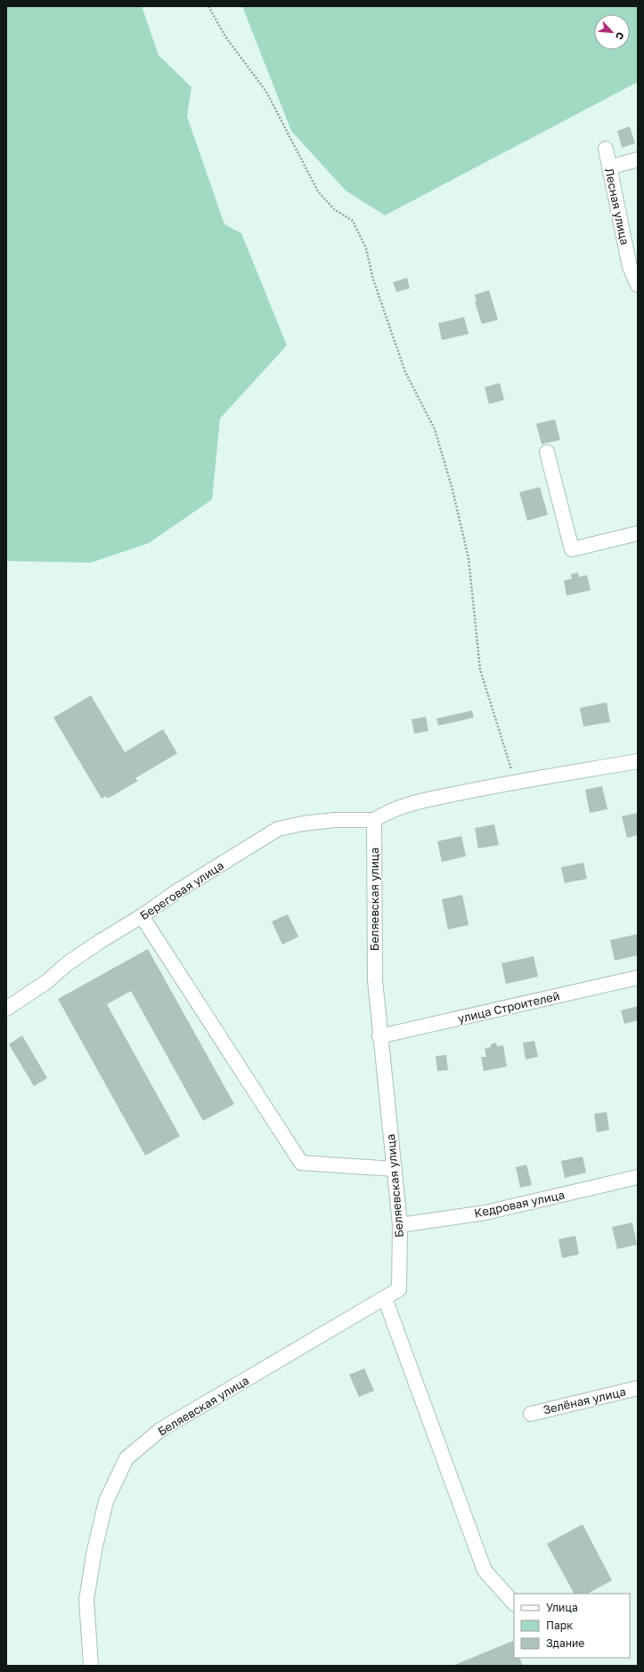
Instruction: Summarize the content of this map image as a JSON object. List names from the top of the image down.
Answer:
{
  "streets": {
    "street": [
      "Лесная улица",
      "Береговая улица",
      "Беляевская улица",
      "улица Строителей",
      "Кедровая улица",
      "Зелёная улица"
    ]
  },
  "crossings": [
    ["Береговая улица", "Беляевская улица"],
    ["Беляевская улица", "улица Строителей"],
    ["Беляевская улица", "Кедровая улица"]
  ],
  "legend": ["Улица", "Парк", "Здание"],
  "north": "bottom right"
}
